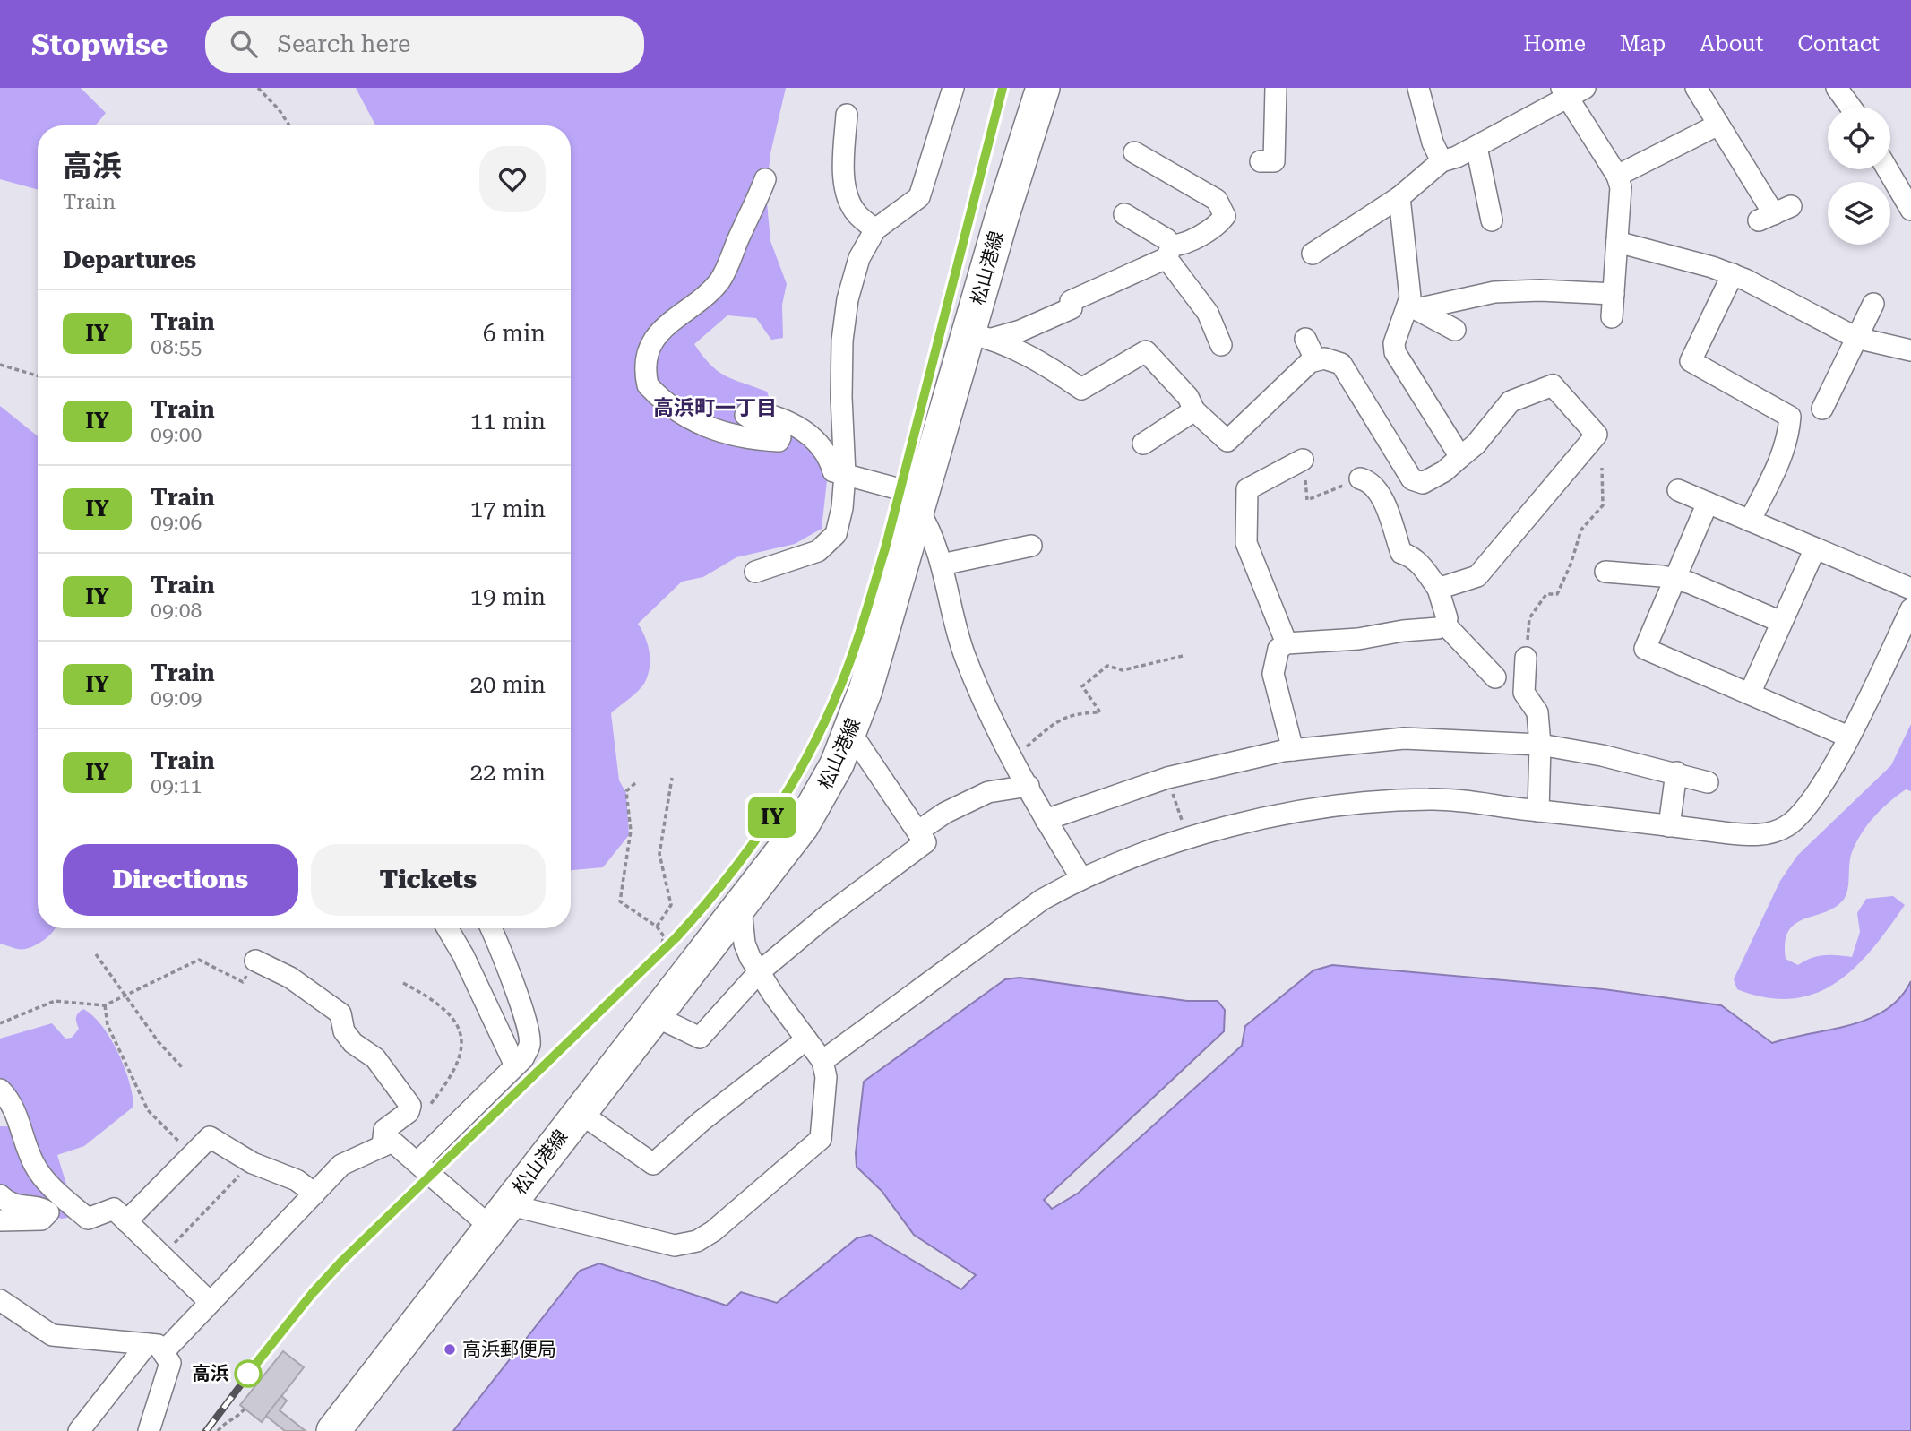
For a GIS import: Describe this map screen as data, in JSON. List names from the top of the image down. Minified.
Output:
{"streets":{"main road":["松山港線"]},"districts":["高浜町一丁目"],"places":["高浜郵便局","高浜"],"page":{"header":"Stopwise","search":"Search here","nav":["Home","Map","About","Contact"],"on_map":"IY","heading":[["高浜","Train"],"Departures"],"list":[{"mark":"IY","name":"Train","note":"08:55","value":"6 min"},{"mark":"IY","name":"Train","note":"09:00","value":"11 min"},{"mark":"IY","name":"Train","note":"09:06","value":"17 min"},{"mark":"IY","name":"Train","note":"09:08","value":"19 min"},{"mark":"IY","name":"Train","note":"09:09","value":"20 min"},{"mark":"IY","name":"Train","note":"09:11","value":"22 min"}],"buttons":["Directions","Tickets"]}}
